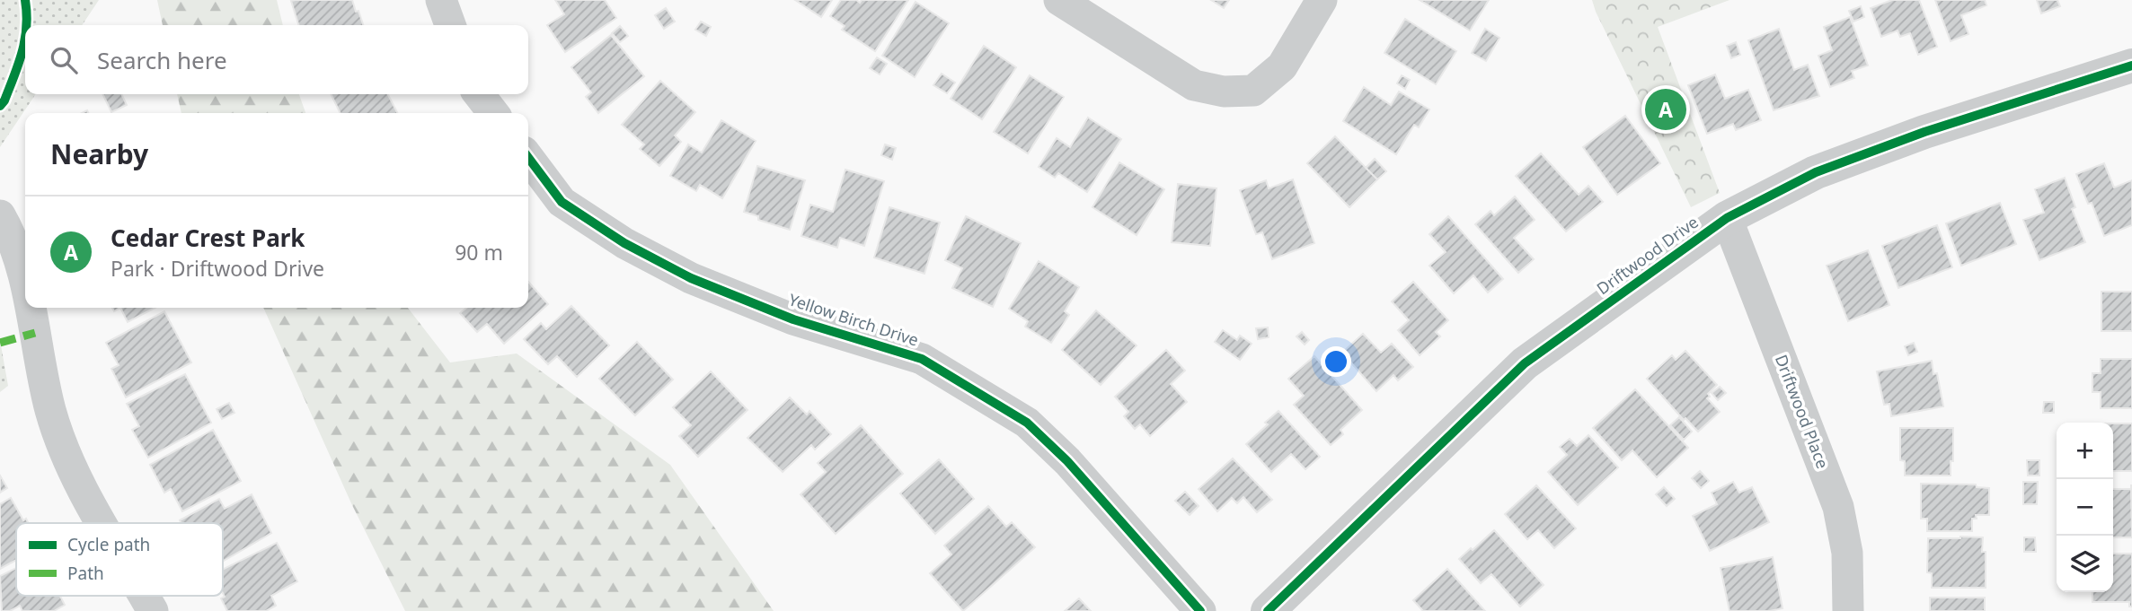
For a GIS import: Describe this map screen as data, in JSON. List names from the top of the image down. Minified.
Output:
{"streets":{"street":["Driftwood Drive","Yellow Birch Drive","Driftwood Place"]},"crossings":[["Driftwood Drive","Driftwood Place"]],"legend":["Cycle path","Path"],"page":{"search":"Search here","pins":"A","heading":"Nearby","list":[{"mark":"A","name":"Cedar Crest Park","note":"Park · Driftwood Drive","value":"90 m"}],"map_buttons":["+","−"]}}
